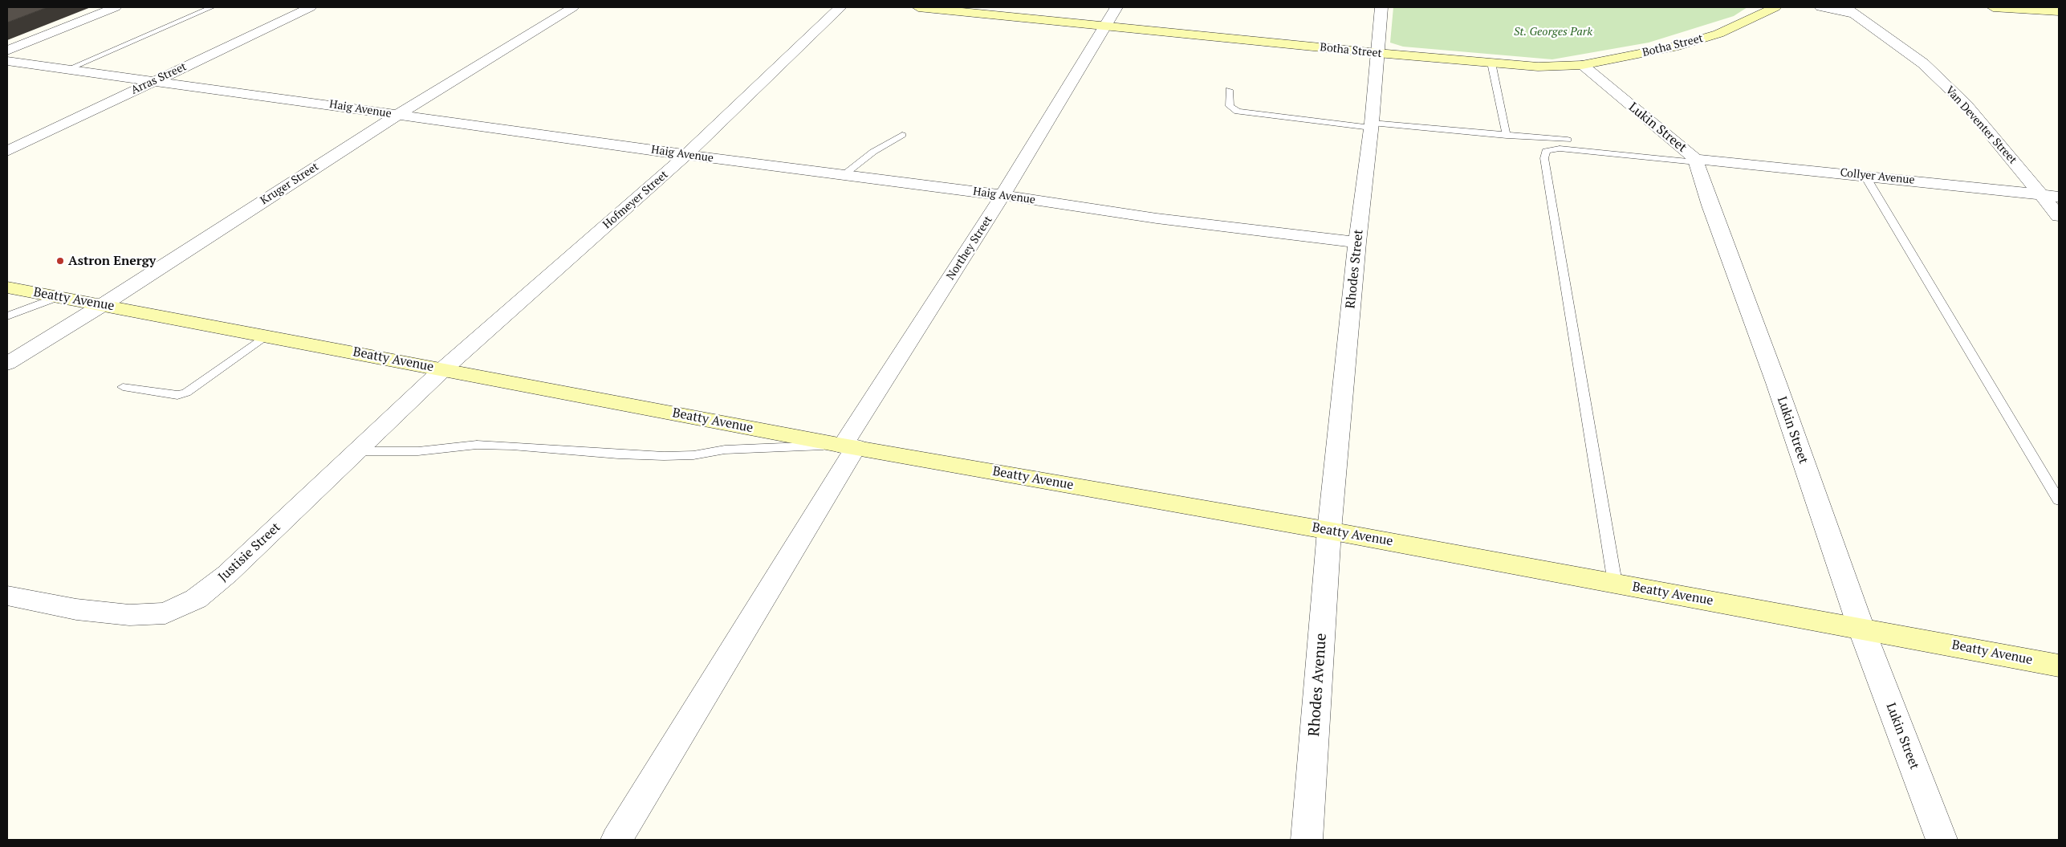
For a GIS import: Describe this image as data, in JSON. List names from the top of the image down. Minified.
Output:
{"streets":{"street":["Botha Street","Arras Street","Haig Avenue","Van Deventer Street","Lukin Street","Collyer Avenue","Kruger Street","Hofmeyer Street","Northey Street","Rhodes Street","Beatty Avenue","Justisie Street","Rhodes Avenue"]},"crossings":[["Botha Street","Lukin Street"],["Botha Street","Northey Street"],["Botha Street","Rhodes Street"],["Arras Street","Haig Avenue"],["Haig Avenue","Kruger Street"],["Haig Avenue","Hofmeyer Street"],["Haig Avenue","Northey Street"],["Haig Avenue","Rhodes Street"],["Van Deventer Street","Collyer Avenue"],["Lukin Street","Collyer Avenue"],["Lukin Street","Beatty Avenue"],["Kruger Street","Beatty Avenue"],["Hofmeyer Street","Beatty Avenue"],["Hofmeyer Street","Justisie Street"],["Northey Street","Beatty Avenue"],["Rhodes Street","Beatty Avenue"],["Rhodes Street","Rhodes Avenue"],["Beatty Avenue","Justisie Street"],["Beatty Avenue","Rhodes Avenue"]],"parks":["St. Georges Park"],"places":["Astron Energy"]}
